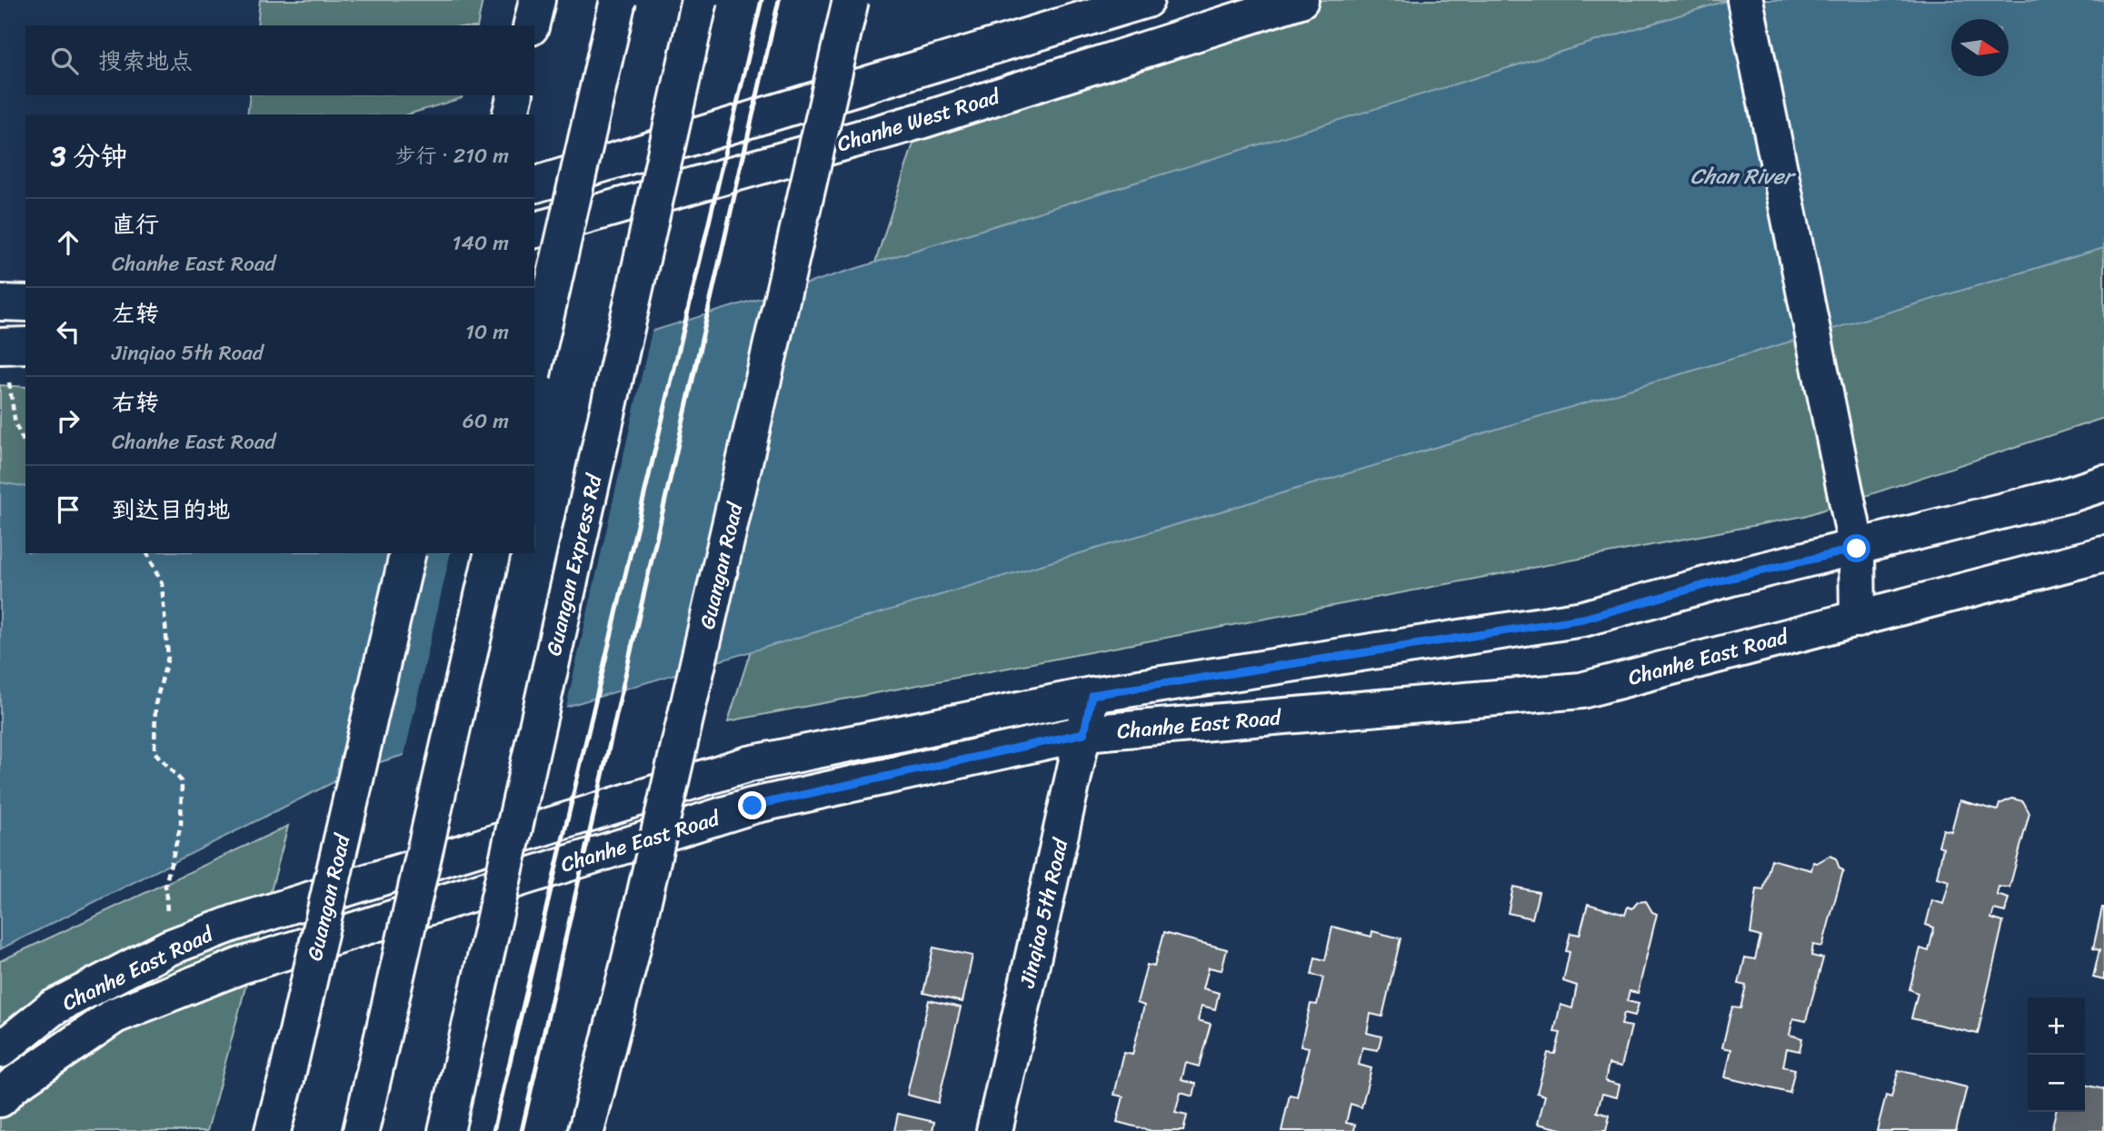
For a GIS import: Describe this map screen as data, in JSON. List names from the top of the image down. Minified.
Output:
{"streets":{"main road":["Chanhe West Road","Guangan Express Rd","Guangan Road","Chanhe East Road","Jinqiao 5th Road"]},"crossings":[["Chanhe East Road","Jinqiao 5th Road"]],"water":["Chan River"],"north":"right","page":{"search":"搜索地点","heading":["3 分钟","步行 · 210 m"],"list":[["直行","Chanhe East Road","140 m"],["左转","Jinqiao 5th Road","10 m"],["右转","Chanhe East Road","60 m"],"到达目的地"],"map_buttons":["+","−"]}}
